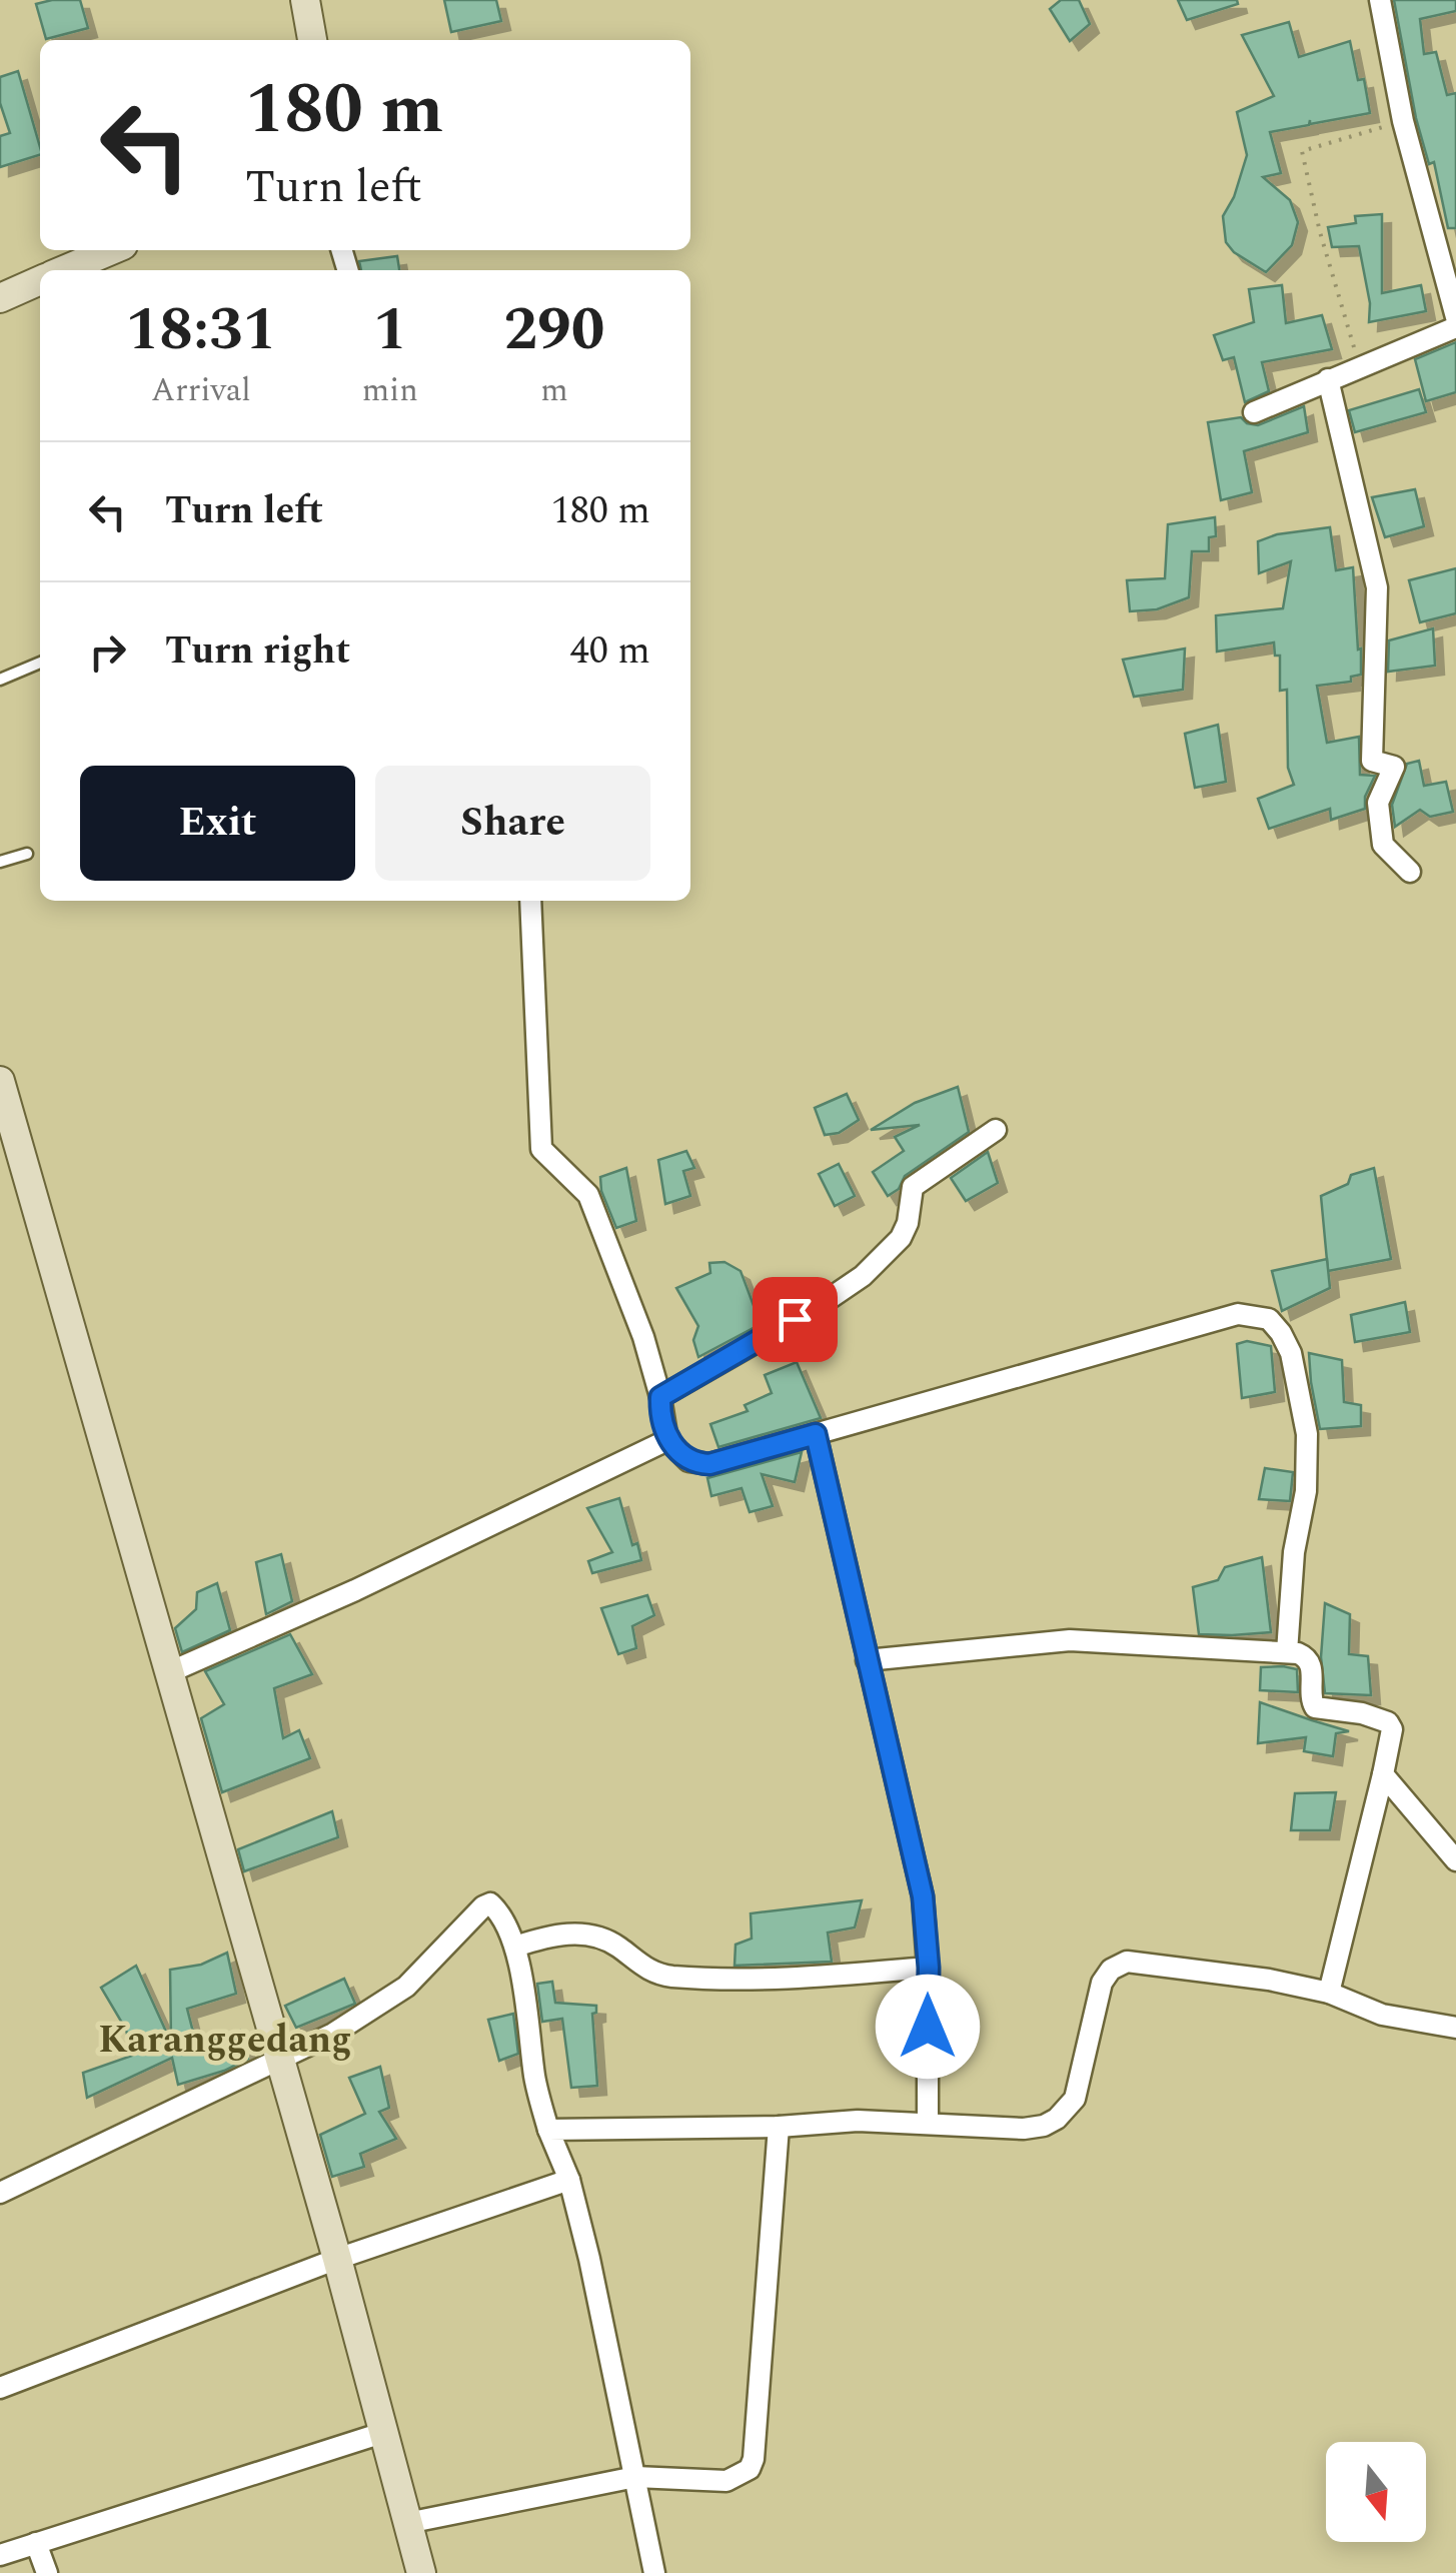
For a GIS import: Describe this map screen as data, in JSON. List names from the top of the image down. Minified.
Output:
{"districts":["Karanggedang"],"north":"bottom","page":{"turn":["180 m","Turn left"],"eta":["18:31","Arrival","1","min","290","m"],"list":[{"name":"Turn left","value":"180 m"},{"name":"Turn right","value":"40 m"}],"buttons":["Exit","Share"]}}
